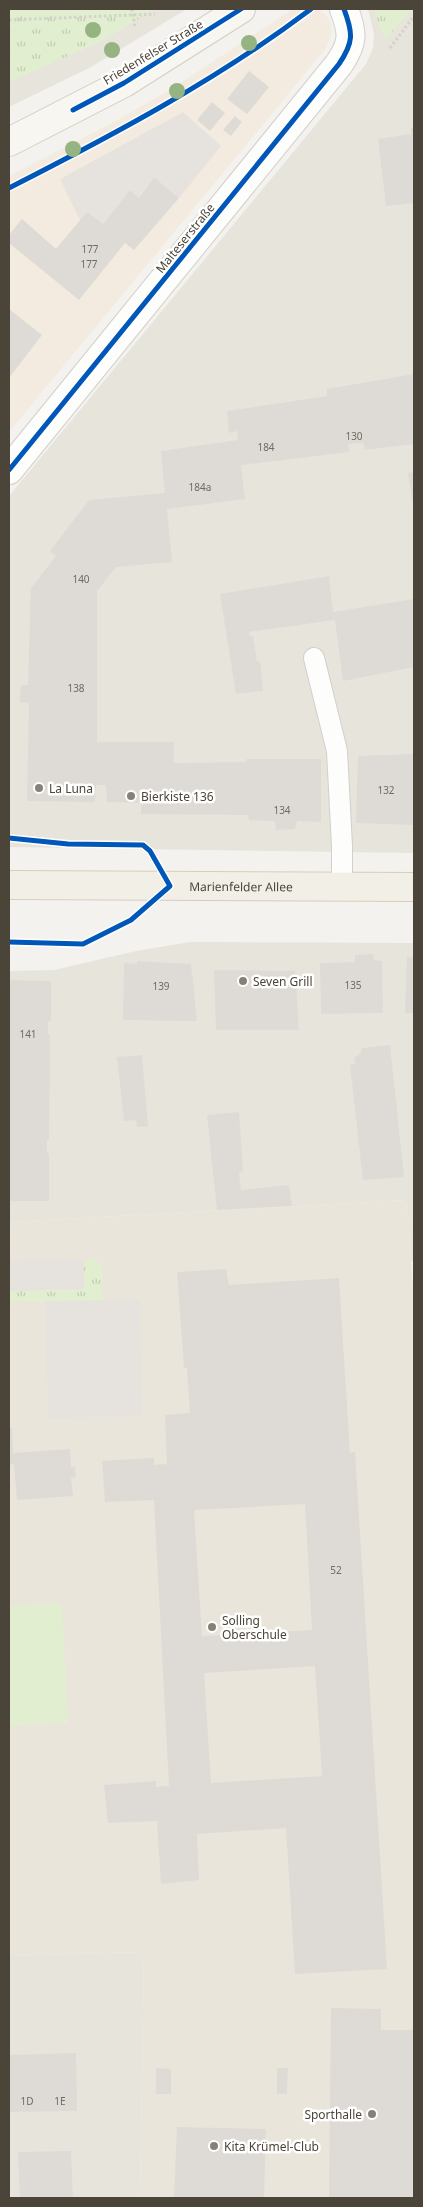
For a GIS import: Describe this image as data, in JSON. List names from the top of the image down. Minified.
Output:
{"streets":{"main road":["Friedenfelser Straße","Marienfelder Allee"],"street":["Malteserstraße"]},"places":["La Luna","Bierkiste 136","Seven Grill","Solling Oberschule","Sporthalle","Kita Krümel-Club"],"house_numbers":["177","177","130","184","184a","140","138","132","134","135","139","141","52","1D","1E"]}
